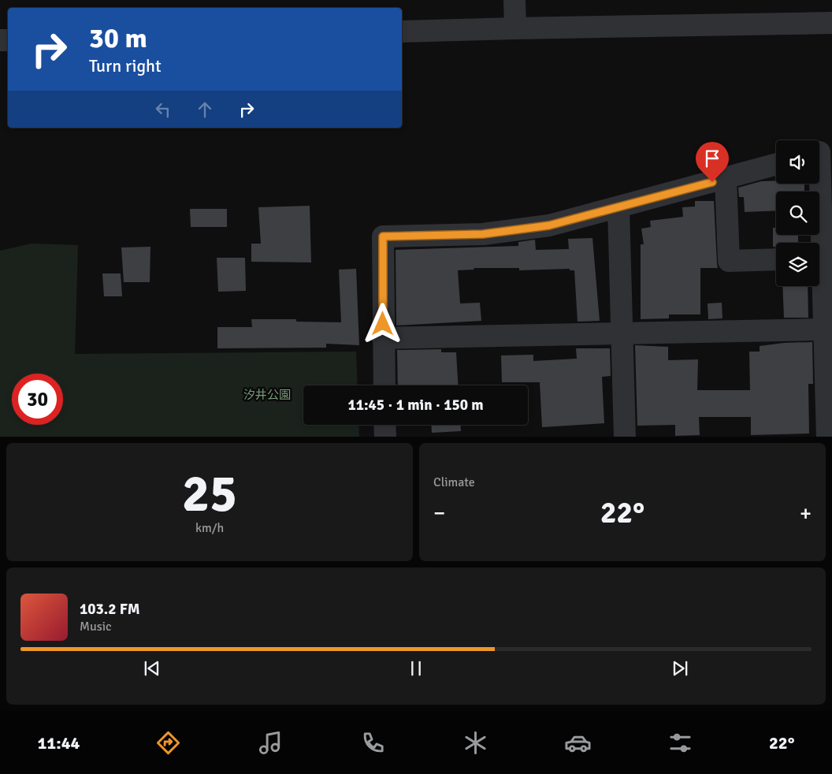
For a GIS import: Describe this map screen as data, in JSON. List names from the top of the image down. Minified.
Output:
{"parks":["汐井公園"],"page":{"turn":["30 m","Turn right"],"limit":"30","trip":"11:45 · 1 min · 150 m","tile":[["25","km/h"],"Climate"],"heat":["−","22°","+"],"song":["103.2 FM","Music"],"tabs":["11:44","22°"]}}
